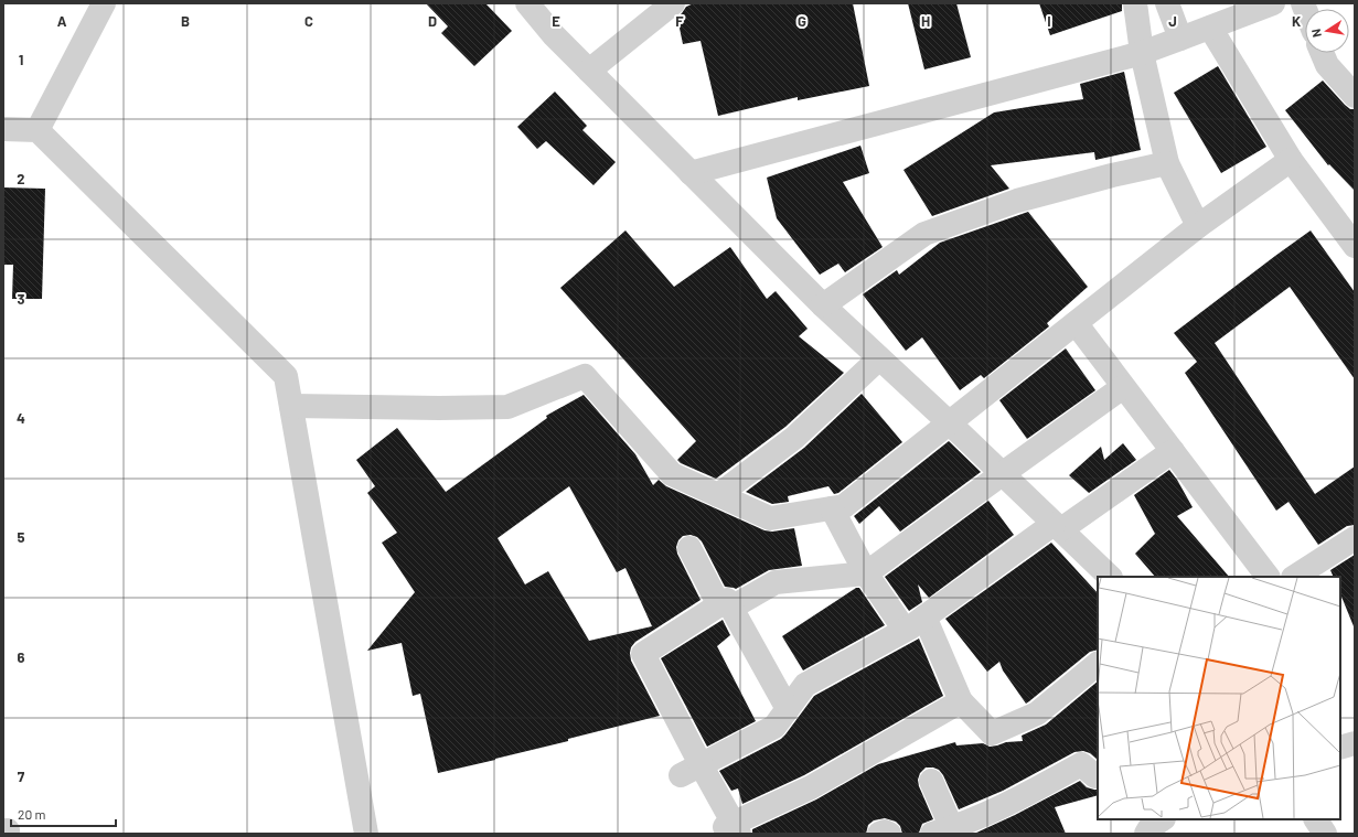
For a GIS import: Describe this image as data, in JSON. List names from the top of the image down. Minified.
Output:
{"scale_bar":"20 m","north":"left","grid":{"columns":["A","B","C","D","E","F","G","H","I","J","K"],"rows":["1","2","3","4","5","6","7"]}}
